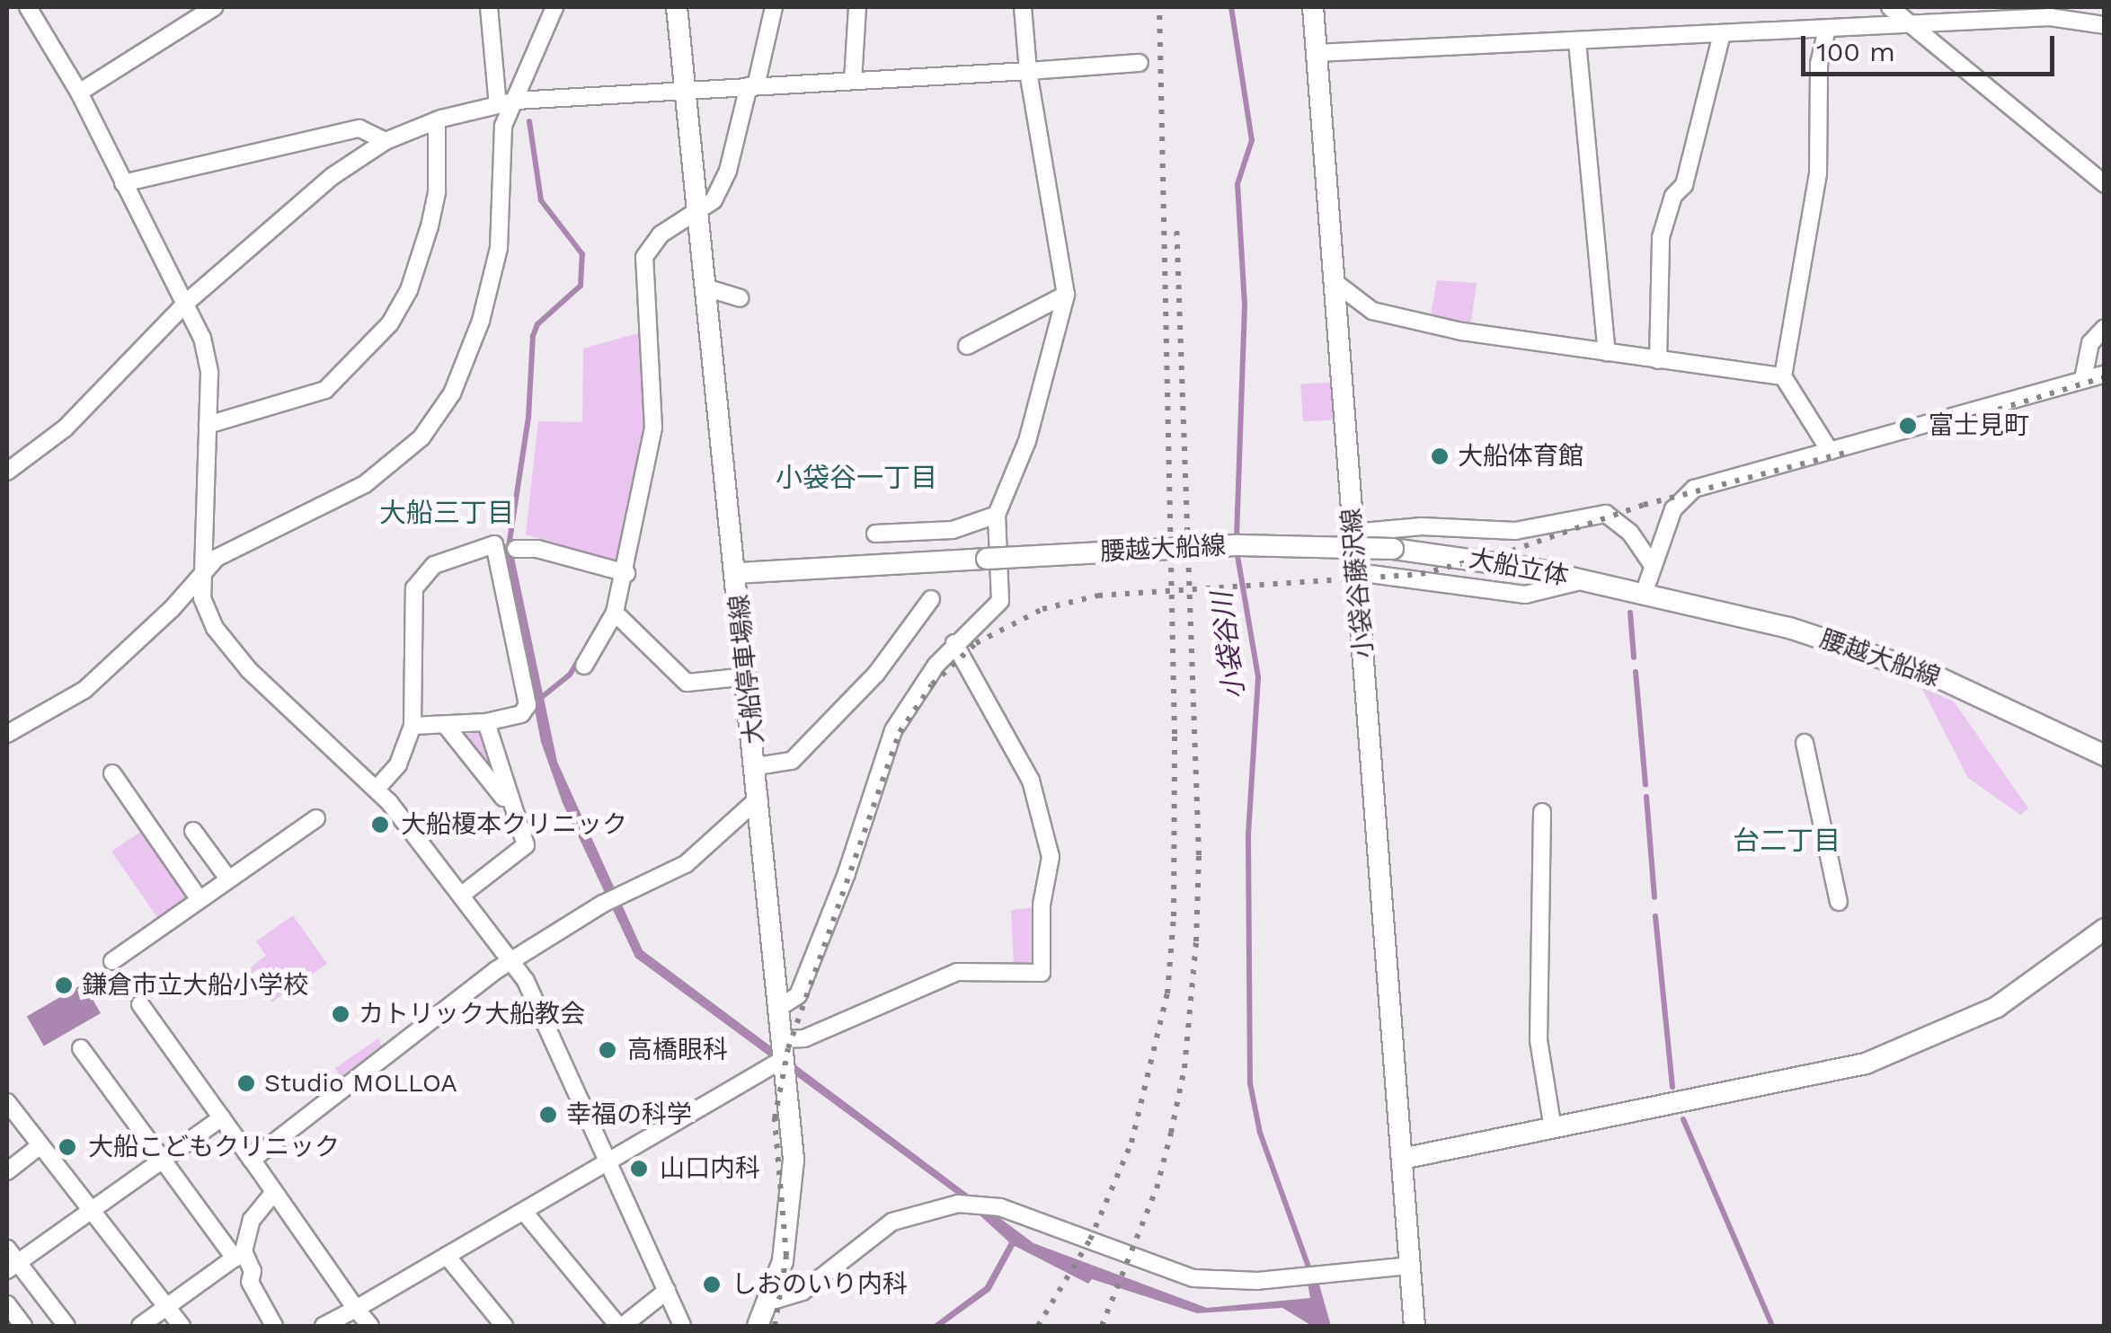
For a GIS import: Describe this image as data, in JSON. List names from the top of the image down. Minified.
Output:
{"streets":{"main road":["腰越大船線","大船立体","小袋谷藤沢線","大船停車場線"]},"crossings":[["腰越大船線","大船立体"],["腰越大船線","大船停車場線"]],"districts":["小袋谷一丁目","大船三丁目","台二丁目"],"water":["小袋谷川"],"places":["富士見町","大船体育館","大船榎本クリニック","鎌倉市立大船小学校","カトリック大船教会","高橋眼科","Studio MOLLOA","幸福の科学","大船こどもクリニック","山口内科","しおのいり内科"],"scale_bar":"100 m"}
